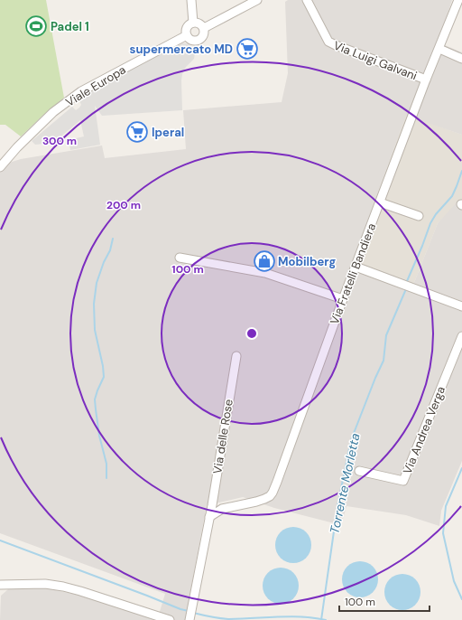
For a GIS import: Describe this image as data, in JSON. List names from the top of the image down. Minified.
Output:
{"streets":{"street":["Via Luigi Galvani","Viale Europa","Via Fratelli Bandiera","Via Andrea Verga","Via delle Rose"]},"crossings":[["Via Luigi Galvani","Via Fratelli Bandiera"],["Via Fratelli Bandiera","Via delle Rose"]],"water":["Torrente Morletta"],"places":{"sports":["Padel 1"],"supermarket":["supermercato MD","Iperal"],"shop":["Mobilberg"]},"scale_bar":"100 m","rings":["300 m","200 m","100 m"]}
